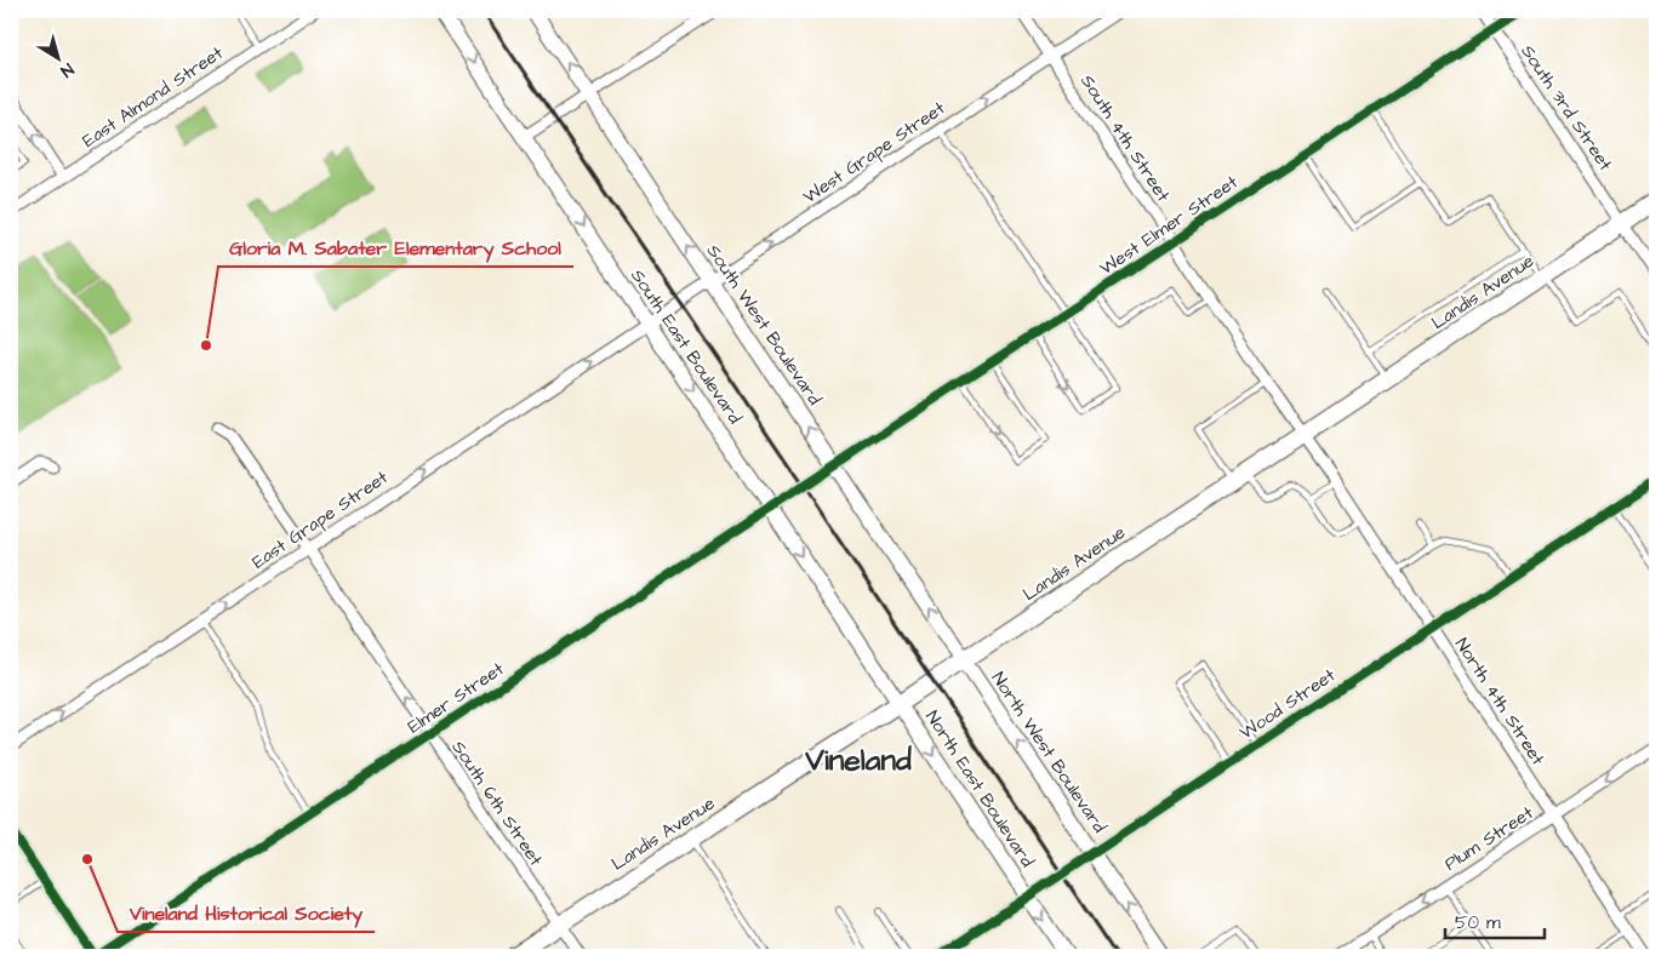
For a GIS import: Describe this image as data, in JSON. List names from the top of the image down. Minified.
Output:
{"streets":{"main road":["Landis Avenue","South West Boulevard","South East Boulevard","North West Boulevard","North East Boulevard"],"street":["East Almond Street","South 3rd Street","South 4th Street","West Grape Street","West Elmer Street","East Grape Street","Elmer Street","North 4th Street","Wood Street","South 6th Street","Plum Street"]},"crossings":[["South 3rd Street","West Elmer Street"],["South 3rd Street","Landis Avenue"],["South 4th Street","West Grape Street"],["South 4th Street","West Elmer Street"],["South 4th Street","Landis Avenue"],["South 4th Street","North 4th Street"],["West Grape Street","South West Boulevard"],["West Grape Street","South East Boulevard"],["West Grape Street","East Grape Street"],["West Elmer Street","South West Boulevard"],["West Elmer Street","Elmer Street"],["Landis Avenue","South West Boulevard"],["Landis Avenue","South East Boulevard"],["Landis Avenue","North 4th Street"],["Landis Avenue","North West Boulevard"],["Landis Avenue","North East Boulevard"],["Landis Avenue","South 6th Street"],["South West Boulevard","Elmer Street"],["South West Boulevard","North West Boulevard"],["South East Boulevard","East Grape Street"],["South East Boulevard","Elmer Street"],["South East Boulevard","North East Boulevard"],["East Grape Street","South 6th Street"],["Elmer Street","South 6th Street"],["North 4th Street","Wood Street"],["North 4th Street","Plum Street"],["Wood Street","North West Boulevard"],["Wood Street","North East Boulevard"]],"one_way":["West Grape Street","South West Boulevard","South East Boulevard","East Grape Street","North West Boulevard","North East Boulevard","Plum Street"],"districts":["Vineland"],"places":["Gloria M. Sabater Elementary School","Vineland Historical Society"],"scale_bar":"50 m","north":"bottom right"}
